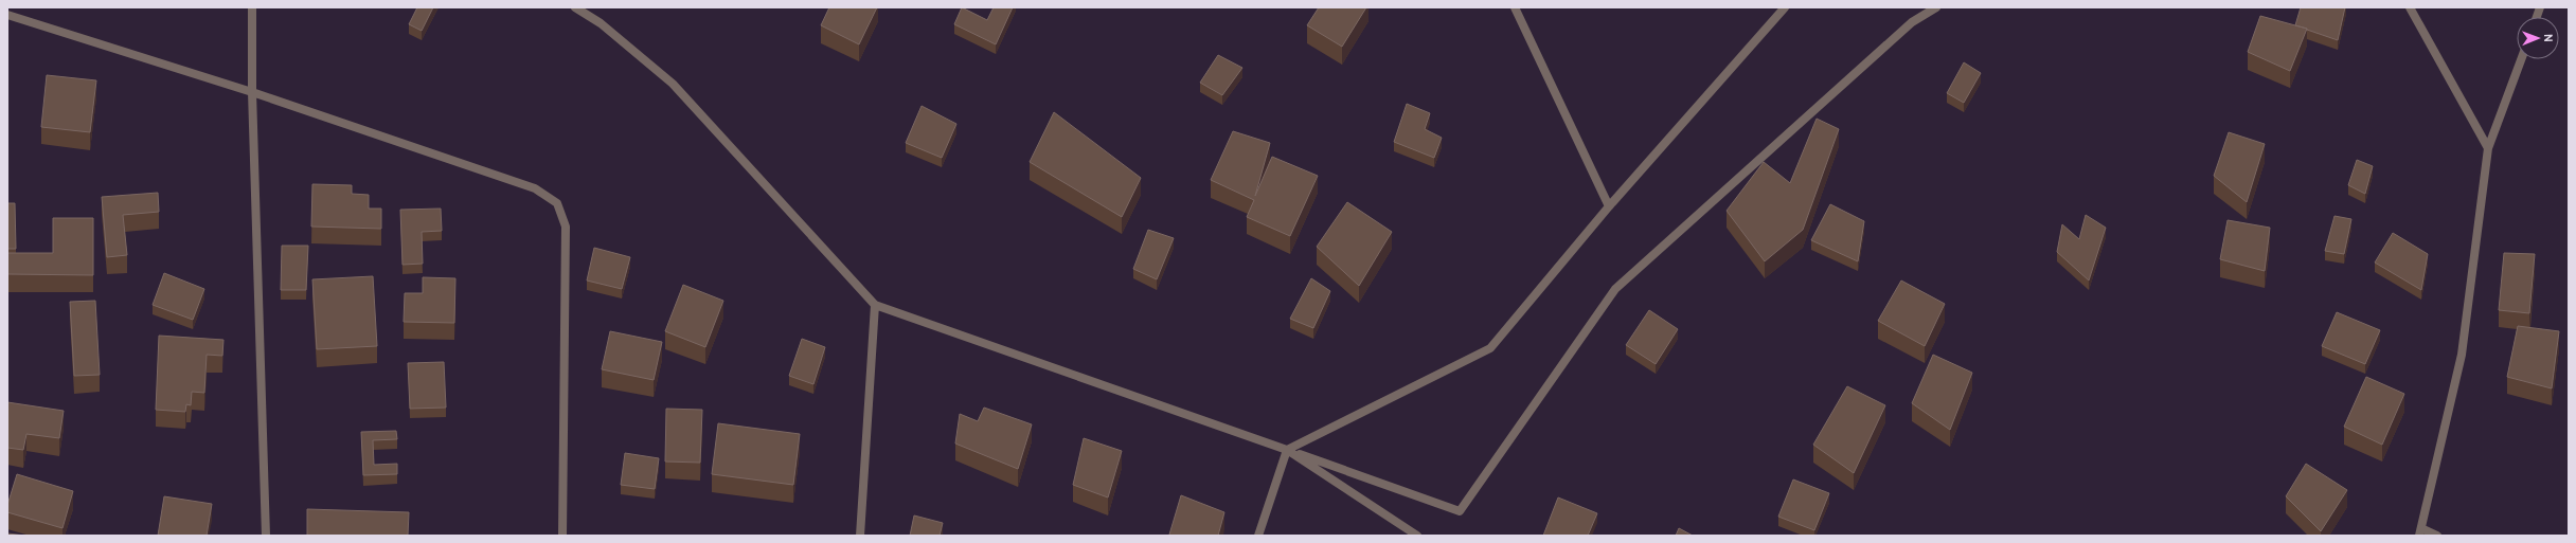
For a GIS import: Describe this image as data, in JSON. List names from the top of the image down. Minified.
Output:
{"north":"right"}
